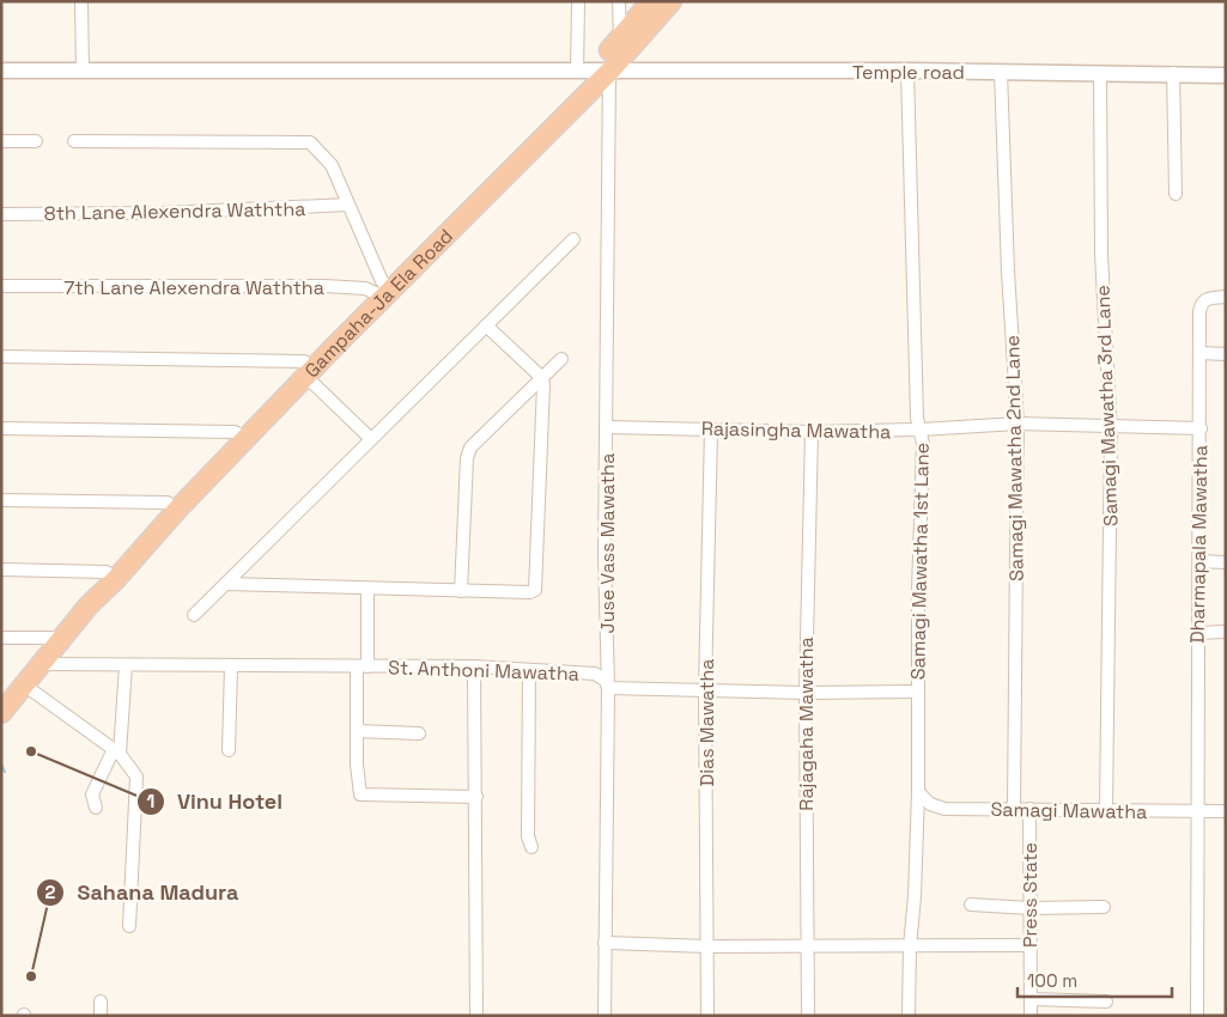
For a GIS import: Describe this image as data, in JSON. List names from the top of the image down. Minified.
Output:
{"streets":{"highway":["Gampaha-Ja Ela Road"],"street":["Temple road","8th Lane Alexendra Waththa","7th Lane Alexendra Waththa","Samagi Mawatha 3rd Lane","Rajasingha Mawatha","Samagi Mawatha 2nd Lane","Juse Vass Mawatha","Dharmapala Mawatha","Samagi Mawatha 1st Lane","St. Anthoni Mawatha","Dias Mawatha","Rajagaha Mawatha","Samagi Mawatha","Press State"]},"crossings":[["Temple road","Gampaha-Ja Ela Road"],["Temple road","Samagi Mawatha 3rd Lane"],["Temple road","Samagi Mawatha 2nd Lane"],["Temple road","Juse Vass Mawatha"],["Temple road","Samagi Mawatha 1st Lane"],["7th Lane Alexendra Waththa","Gampaha-Ja Ela Road"],["Gampaha-Ja Ela Road","Juse Vass Mawatha"],["Gampaha-Ja Ela Road","St. Anthoni Mawatha"],["Samagi Mawatha 3rd Lane","Rajasingha Mawatha"],["Samagi Mawatha 3rd Lane","Samagi Mawatha"],["Rajasingha Mawatha","Samagi Mawatha 2nd Lane"],["Rajasingha Mawatha","Juse Vass Mawatha"],["Rajasingha Mawatha","Dharmapala Mawatha"],["Rajasingha Mawatha","Samagi Mawatha 1st Lane"],["Rajasingha Mawatha","Dias Mawatha"],["Rajasingha Mawatha","Rajagaha Mawatha"],["Samagi Mawatha 2nd Lane","Samagi Mawatha"],["Juse Vass Mawatha","St. Anthoni Mawatha"],["Dharmapala Mawatha","Samagi Mawatha"],["Samagi Mawatha 1st Lane","Samagi Mawatha"],["Samagi Mawatha","Press State"]],"places":["Vinu Hotel","Sahana Madura"],"scale_bar":"100 m"}
